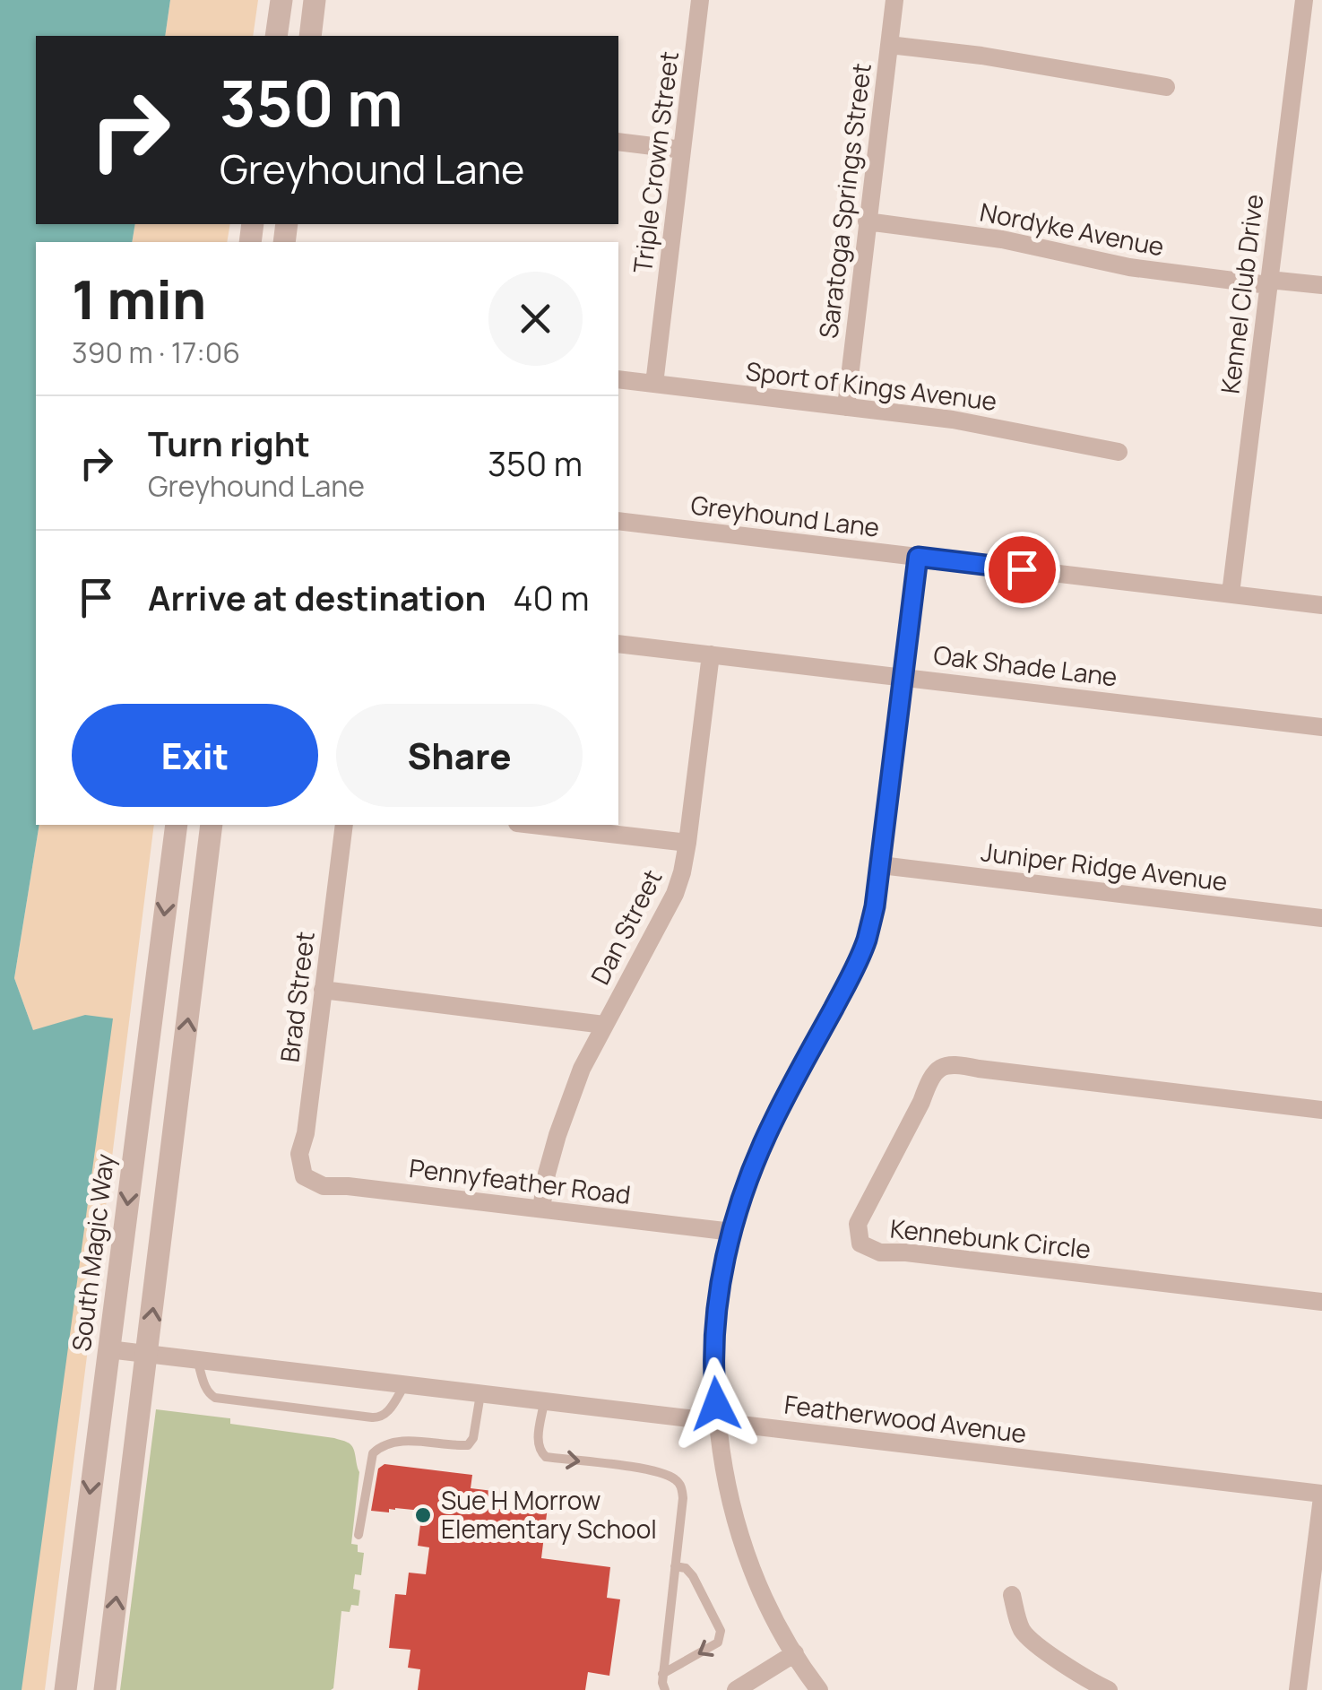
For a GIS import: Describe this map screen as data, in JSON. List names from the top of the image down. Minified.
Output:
{"streets":{"street":["Triple Crown Street","Saratoga Springs Street","Nordyke Avenue","Kennel Club Drive","Sport of Kings Avenue","Greyhound Lane","Oak Shade Lane","Juniper Ridge Avenue","Dan Street","Brad Street","Pennyfeather Road","Kennebunk Circle","South Magic Way","Featherwood Avenue"]},"crossings":[["Triple Crown Street","Sport of Kings Avenue"],["Saratoga Springs Street","Nordyke Avenue"],["Saratoga Springs Street","Sport of Kings Avenue"],["Nordyke Avenue","Kennel Club Drive"],["Kennel Club Drive","Greyhound Lane"],["Oak Shade Lane","Dan Street"],["Dan Street","Pennyfeather Road"],["Brad Street","Pennyfeather Road"],["South Magic Way","Featherwood Avenue"]],"places":["Sue H Morrow Elementary School"],"page":{"turn":["350 m","Greyhound Lane"],"heading":["1 min","390 m · 17:06"],"list":[{"name":"Turn right","note":"Greyhound Lane","value":"350 m"},{"name":"Arrive at destination","value":"40 m"}],"buttons":["Exit","Share"]}}
